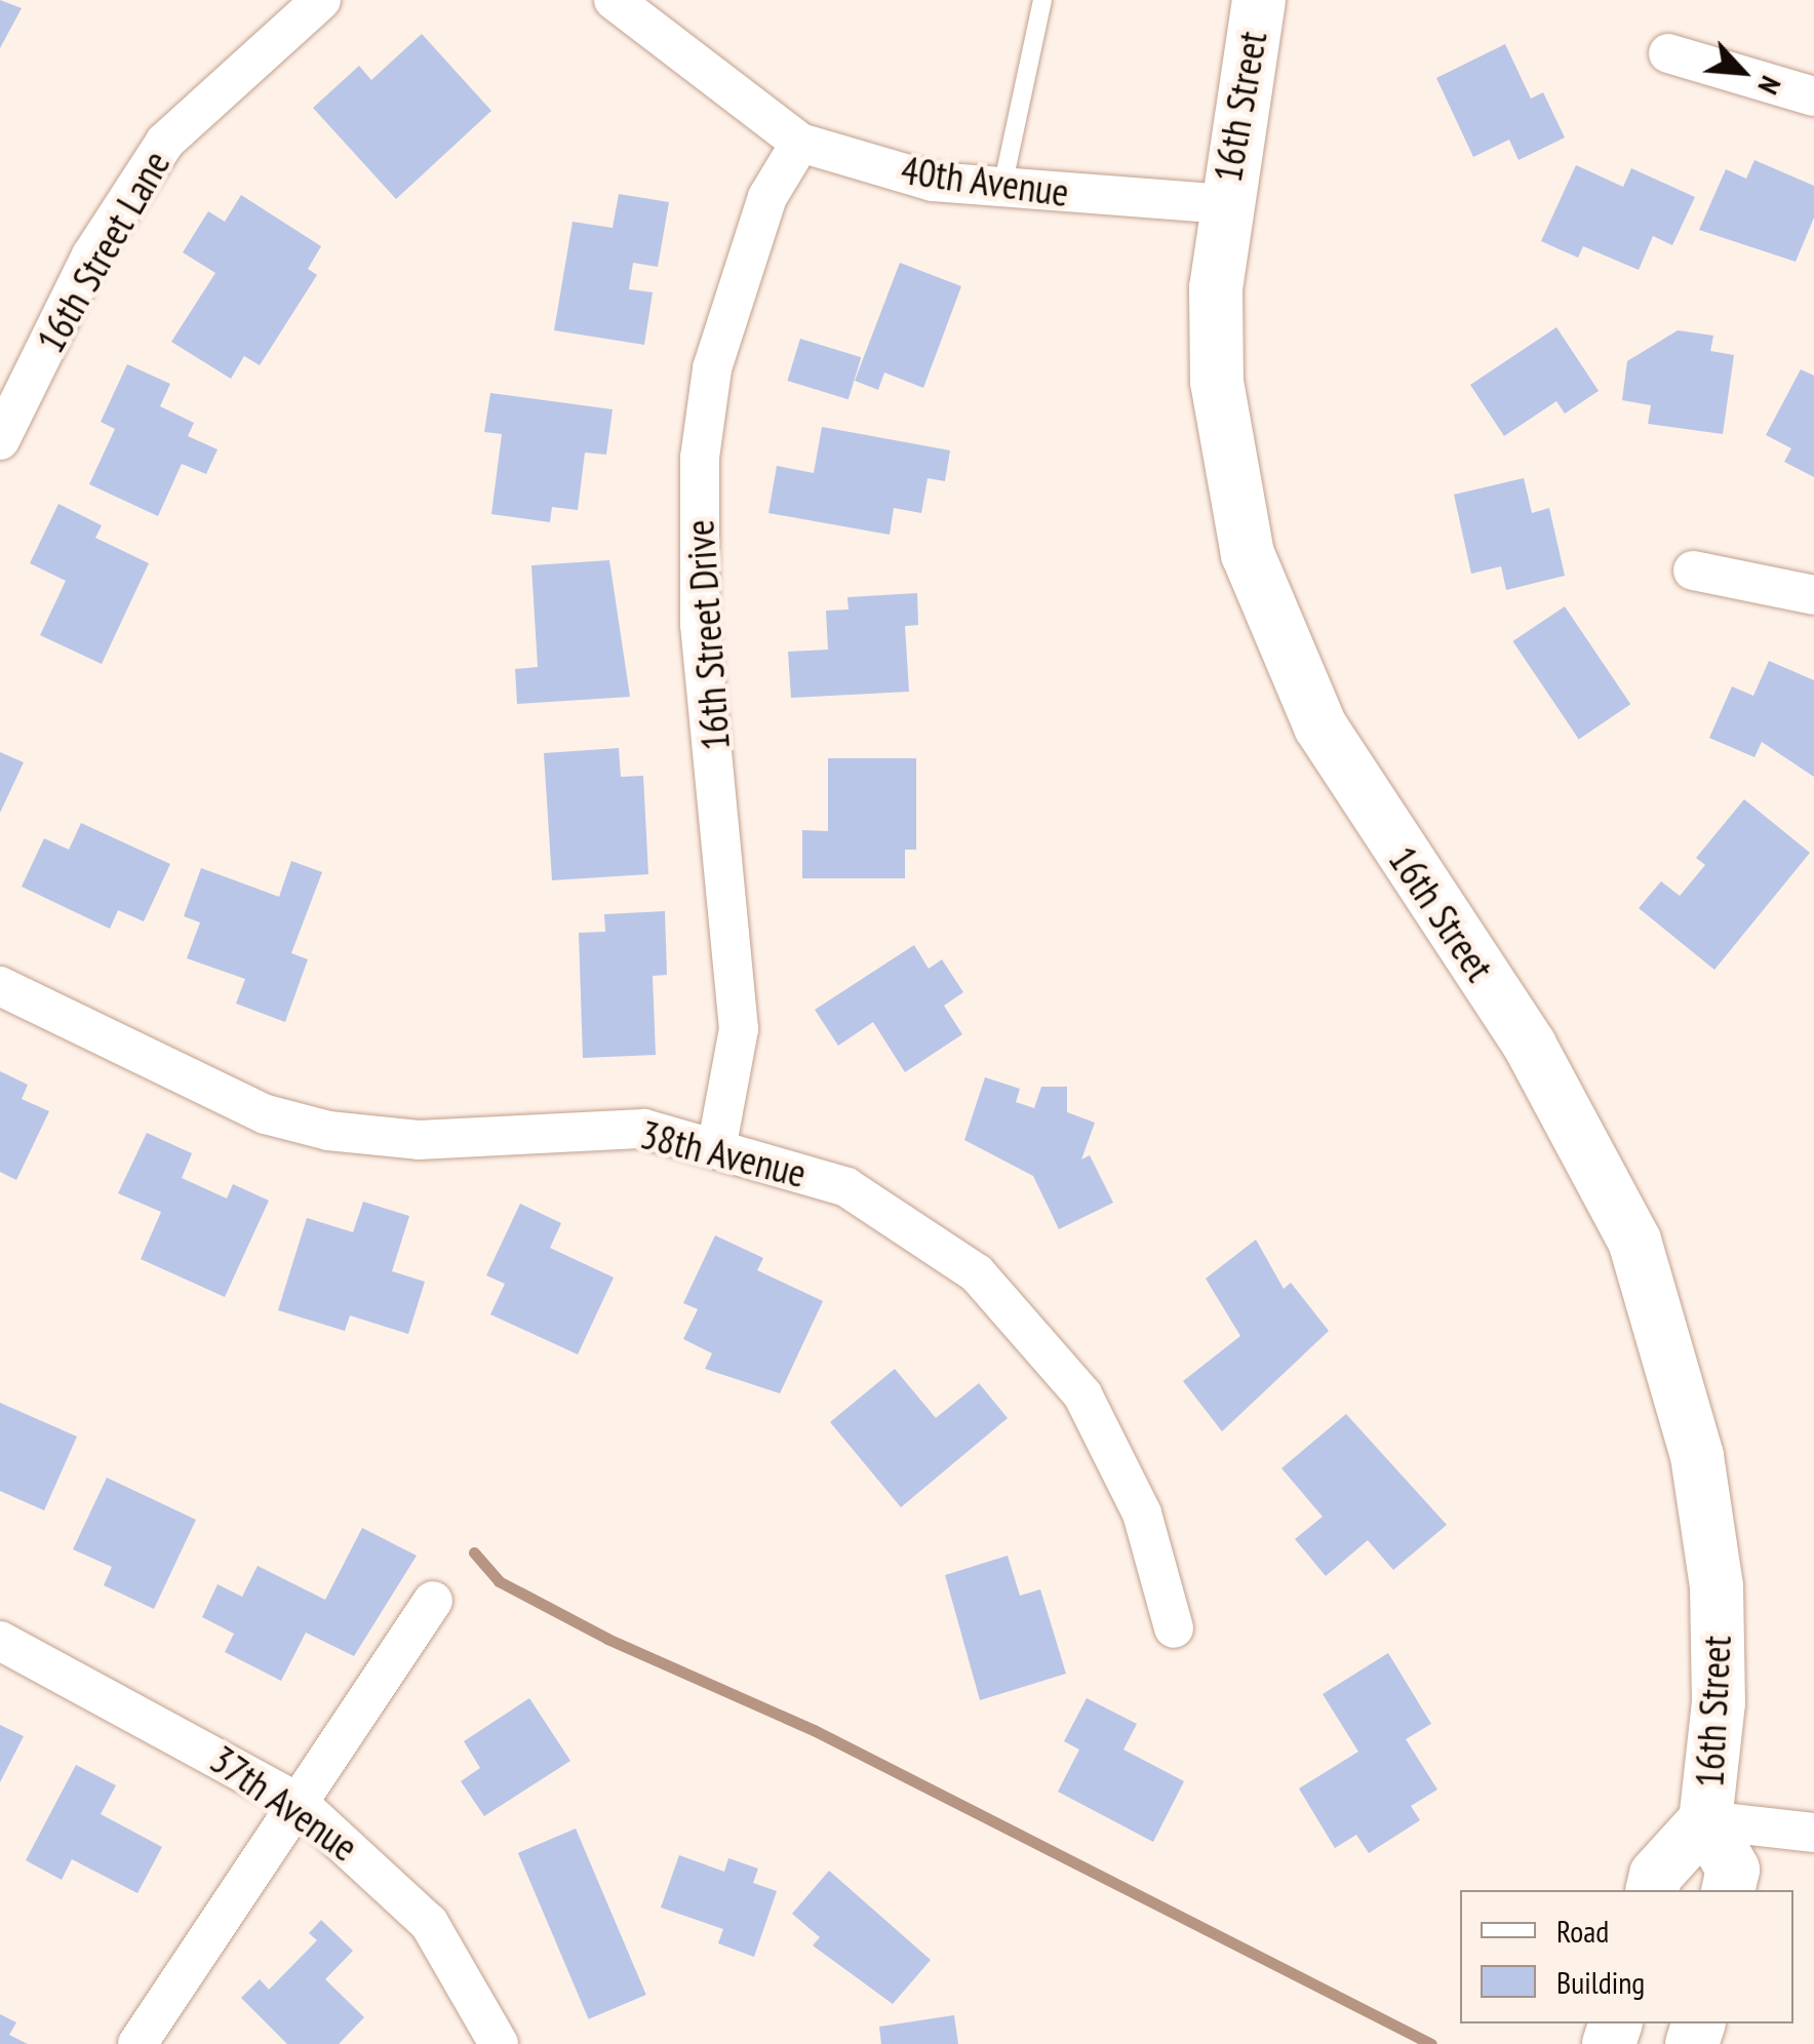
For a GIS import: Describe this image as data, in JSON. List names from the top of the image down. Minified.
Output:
{"streets":{"main road":["16th Street"],"street":["40th Avenue","16th Street Lane","16th Street Drive","38th Avenue","37th Avenue"]},"crossings":[["16th Street","40th Avenue"],["40th Avenue","16th Street Drive"],["16th Street Drive","38th Avenue"]],"legend":["Road","Building"],"north":"bottom right"}
